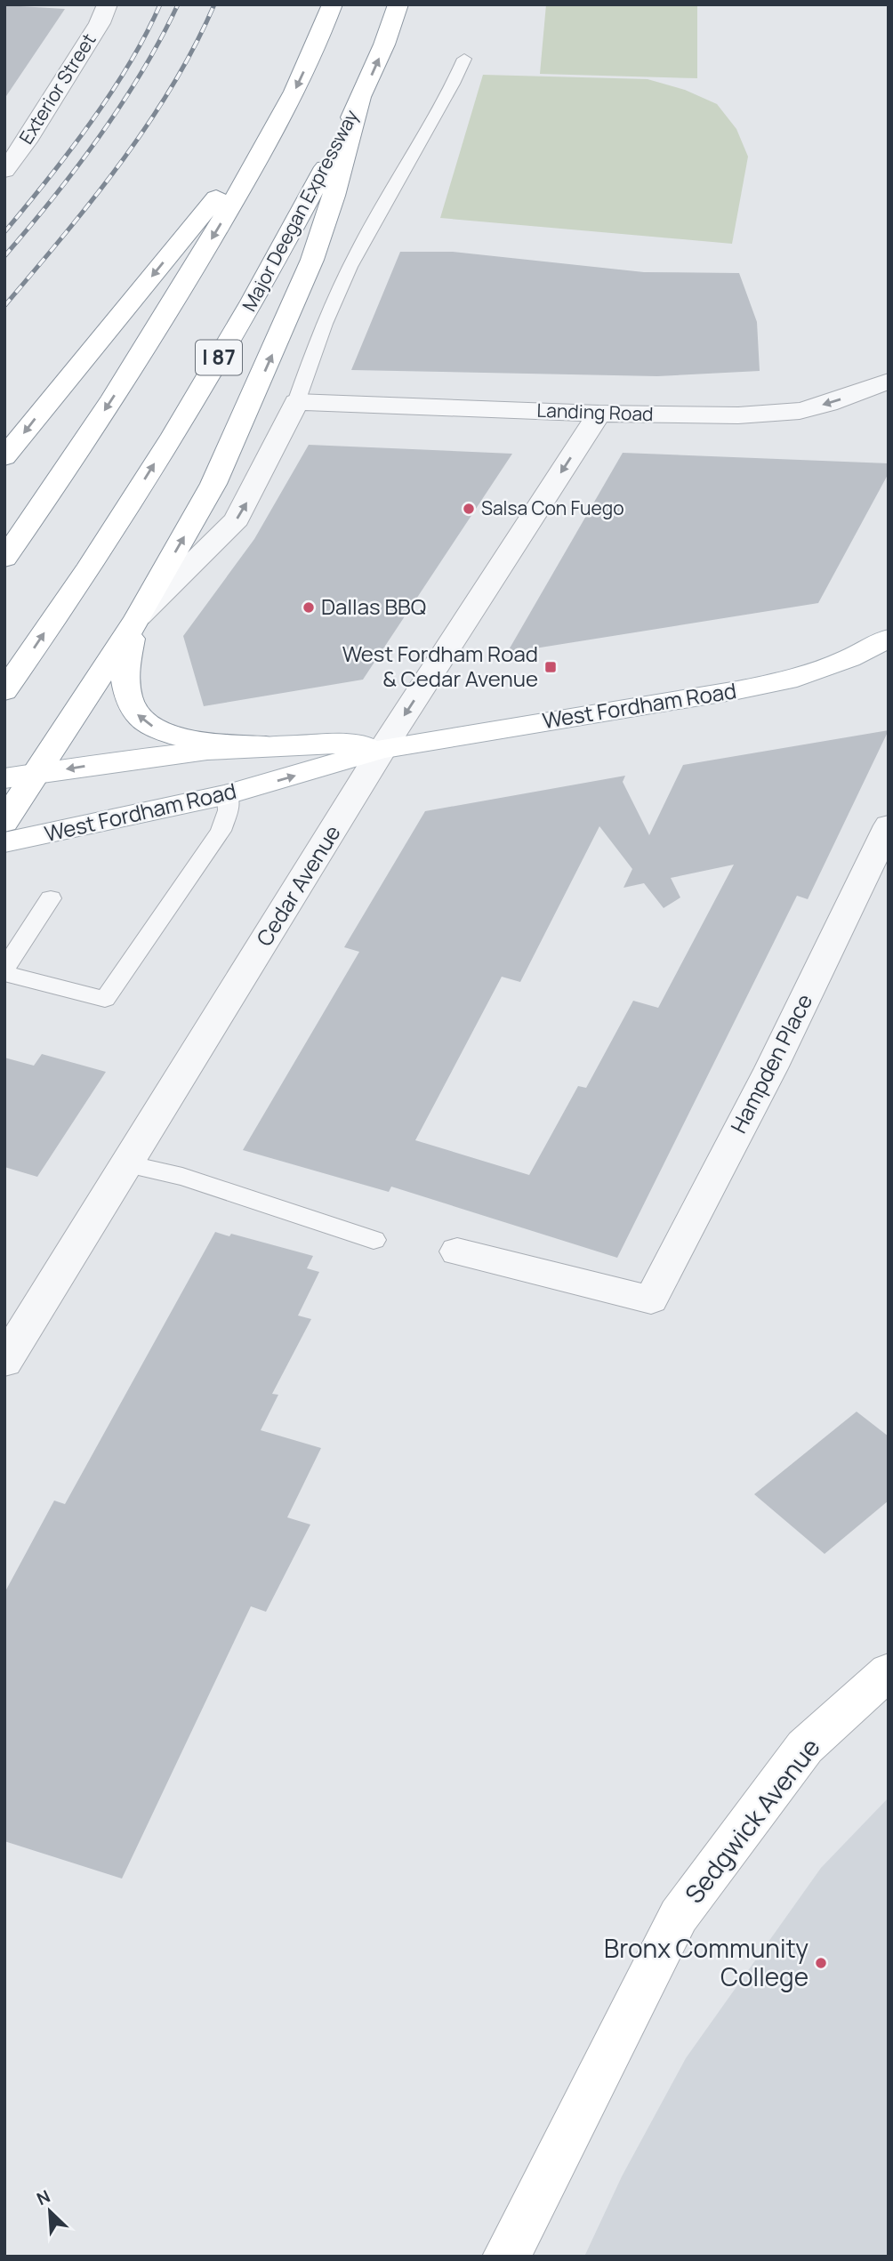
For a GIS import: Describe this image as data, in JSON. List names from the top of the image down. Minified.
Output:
{"streets":{"main road":["Major Deegan Expressway","I 87","West Fordham Road","Sedgwick Avenue"],"street":["Exterior Street","Landing Road","Cedar Avenue","Hampden Place"]},"crossings":[["Landing Road","Cedar Avenue"],["West Fordham Road","Cedar Avenue"]],"one_way":["Landing Road"],"places":{"other":["Salsa Con Fuego","Dallas BBQ","Bronx Community College"],"transit":["West Fordham Road & Cedar Avenue"]},"north":"top left"}
